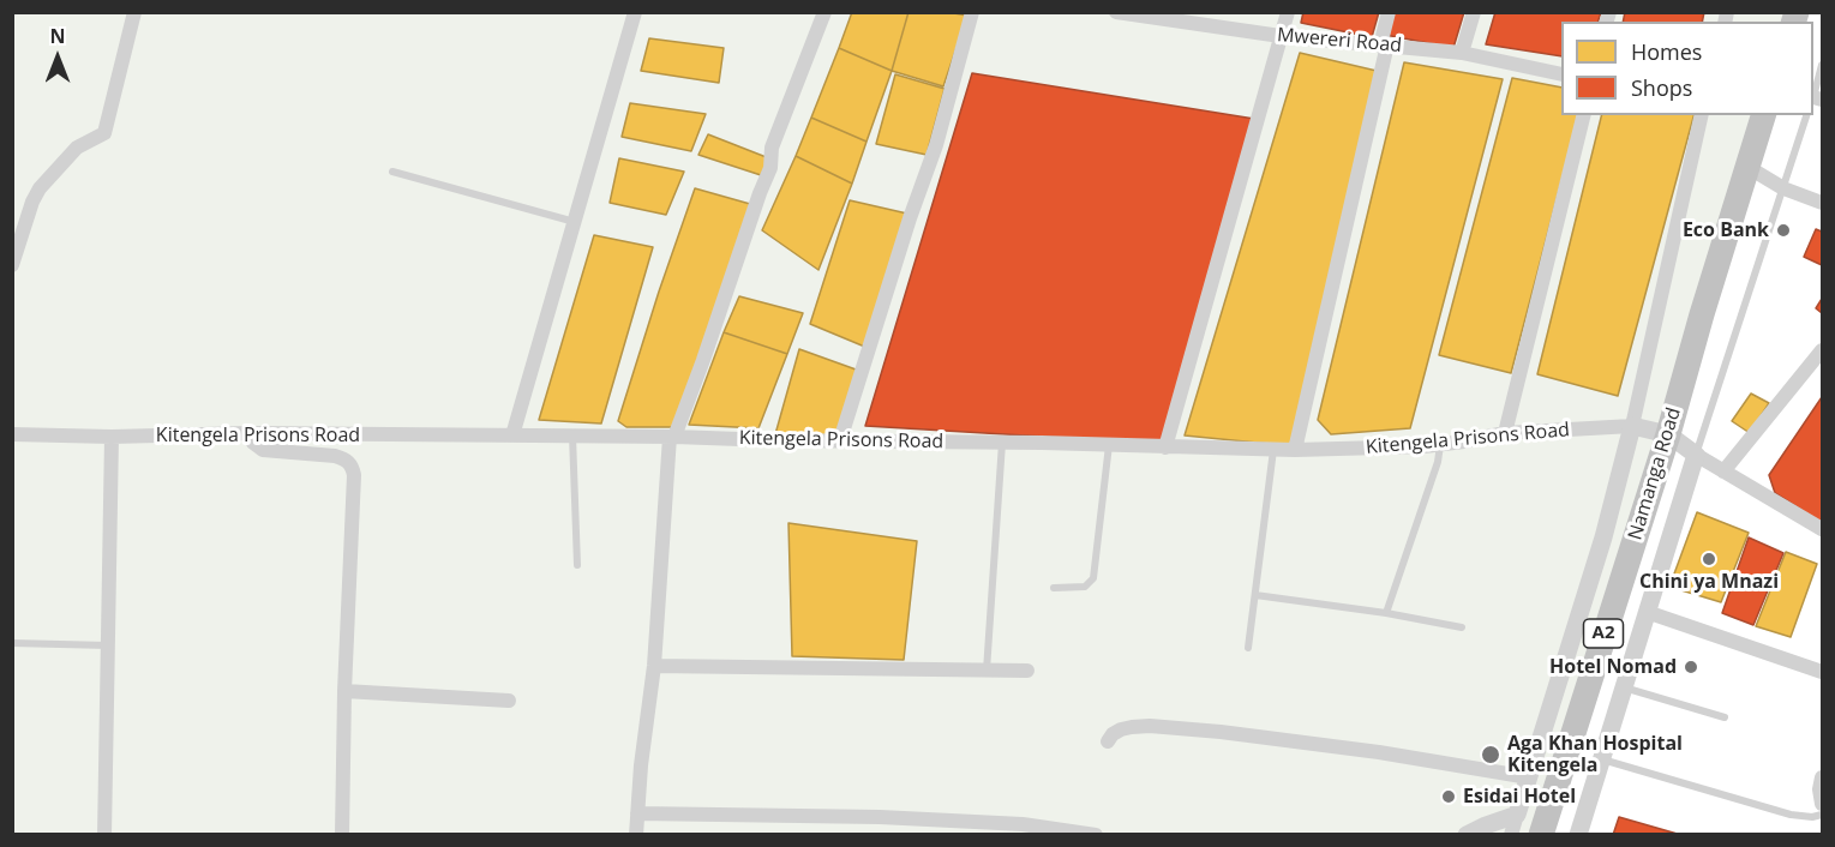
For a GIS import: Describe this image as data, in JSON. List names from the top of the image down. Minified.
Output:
{"streets":{"highway":["Namanga Road","A2"],"street":["Mwereri Road","Kitengela Prisons Road"]},"crossings":[["Kitengela Prisons Road","Namanga Road"]],"places":["Eco Bank","Chini ya Mnazi","Hotel Nomad","Aga Khan Hospital Kitengela","Esidai Hotel"],"legend":["Homes","Shops"],"north":"top"}
